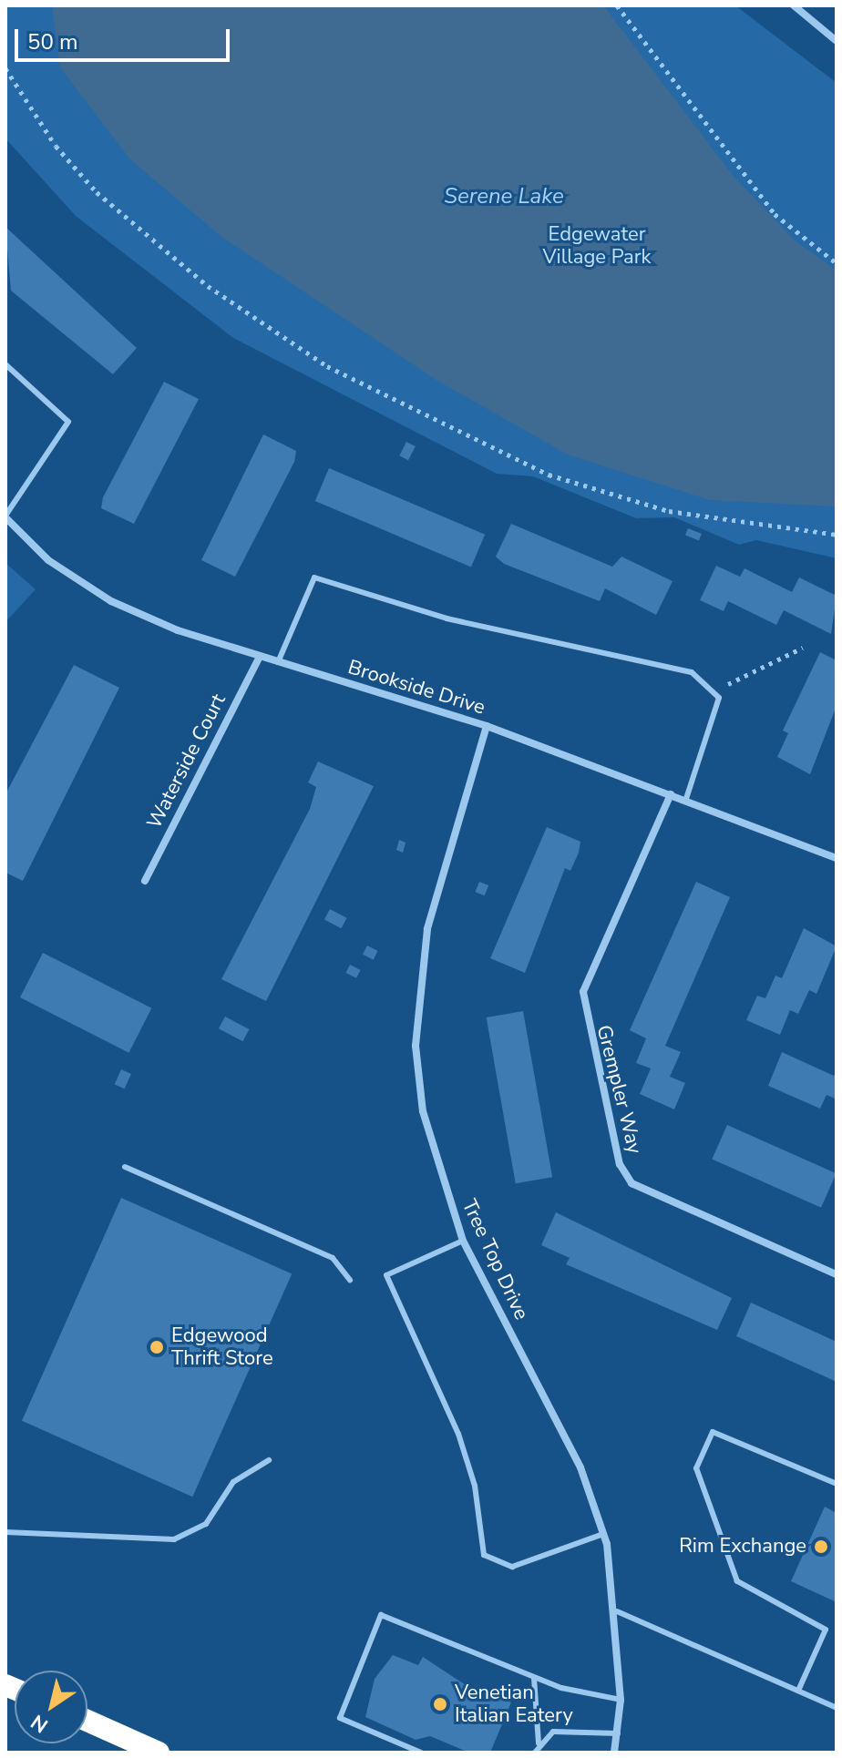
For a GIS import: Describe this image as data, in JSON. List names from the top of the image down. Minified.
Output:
{"streets":{"street":["Brookside Drive","Waterside Court","Grempler Way","Tree Top Drive"]},"crossings":[["Brookside Drive","Waterside Court"],["Brookside Drive","Grempler Way"],["Brookside Drive","Tree Top Drive"]],"water":["Serene Lake"],"parks":["Edgewater Village Park"],"places":["Edgewood Thrift Store","Rim Exchange","Venetian Italian Eatery"],"scale_bar":"50 m","north":"bottom left"}
